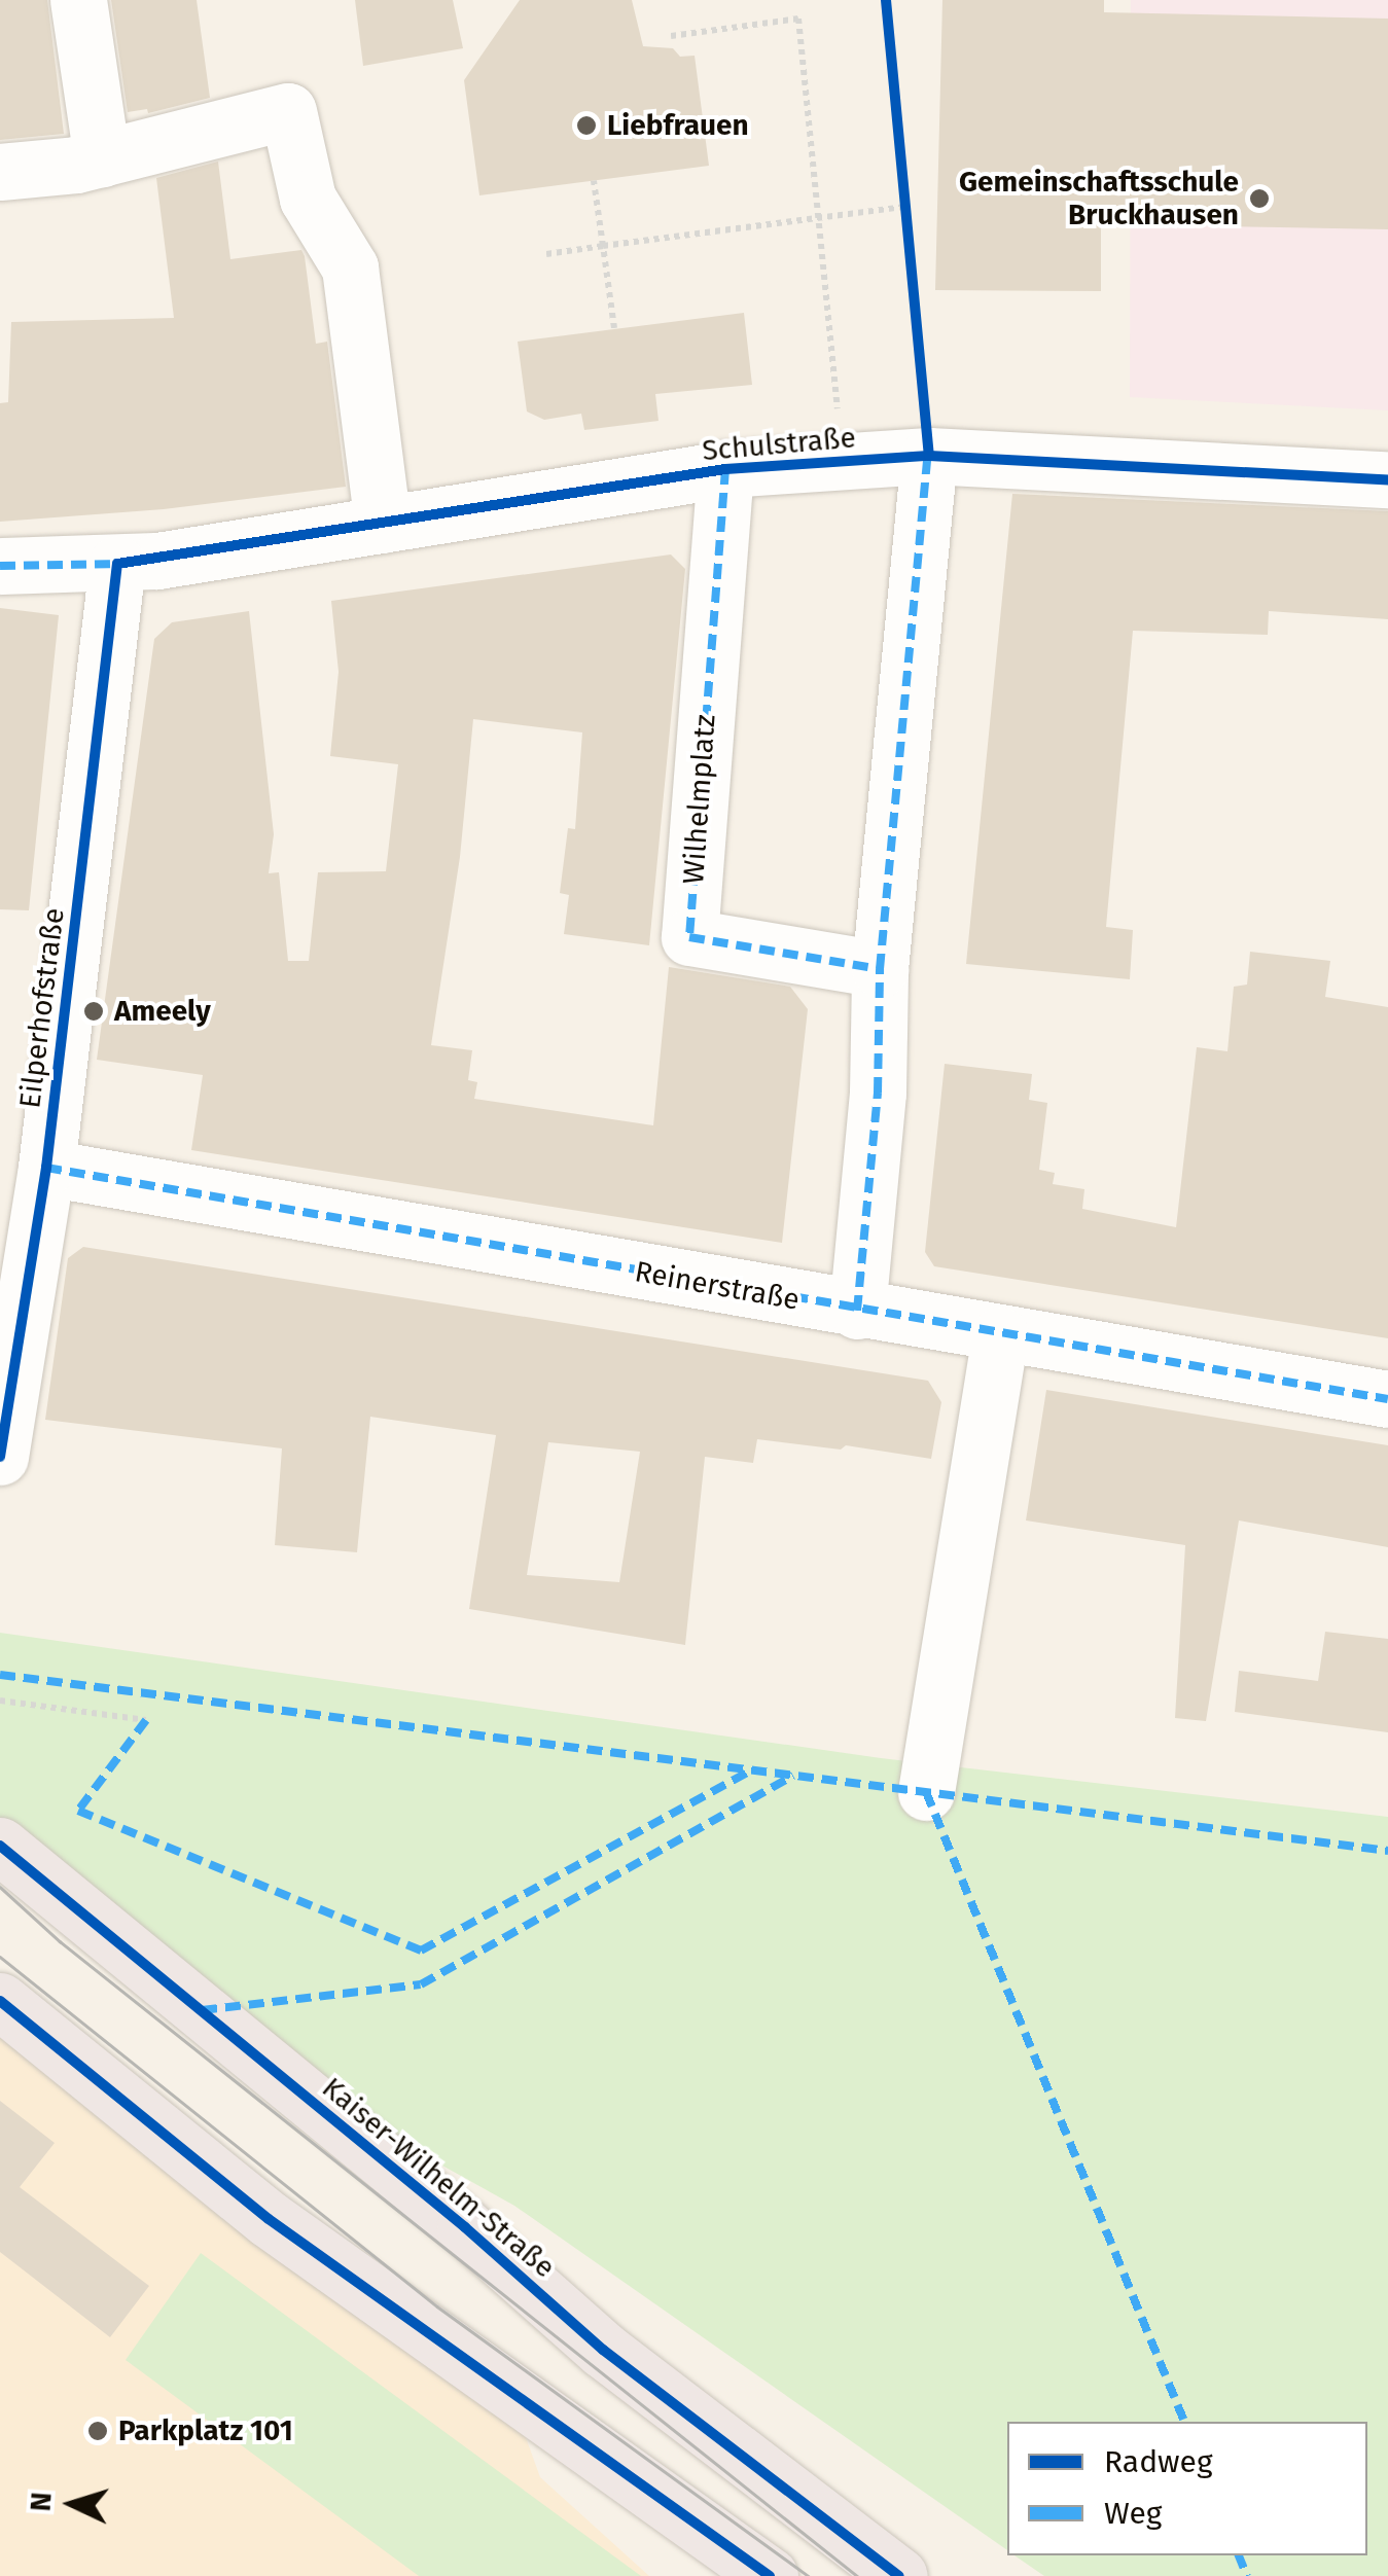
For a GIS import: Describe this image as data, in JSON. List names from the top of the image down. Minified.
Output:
{"streets":{"main road":["Kaiser-Wilhelm-Straße"],"street":["Schulstraße","Wilhelmplatz","Eilperhofstraße","Reinerstraße"]},"crossings":[["Schulstraße","Wilhelmplatz"],["Schulstraße","Eilperhofstraße"],["Eilperhofstraße","Reinerstraße"]],"places":["Liebfrauen","Gemeinschaftsschule Bruckhausen","Ameely","Parkplatz 101"],"legend":["Radweg","Weg"],"north":"left"}
